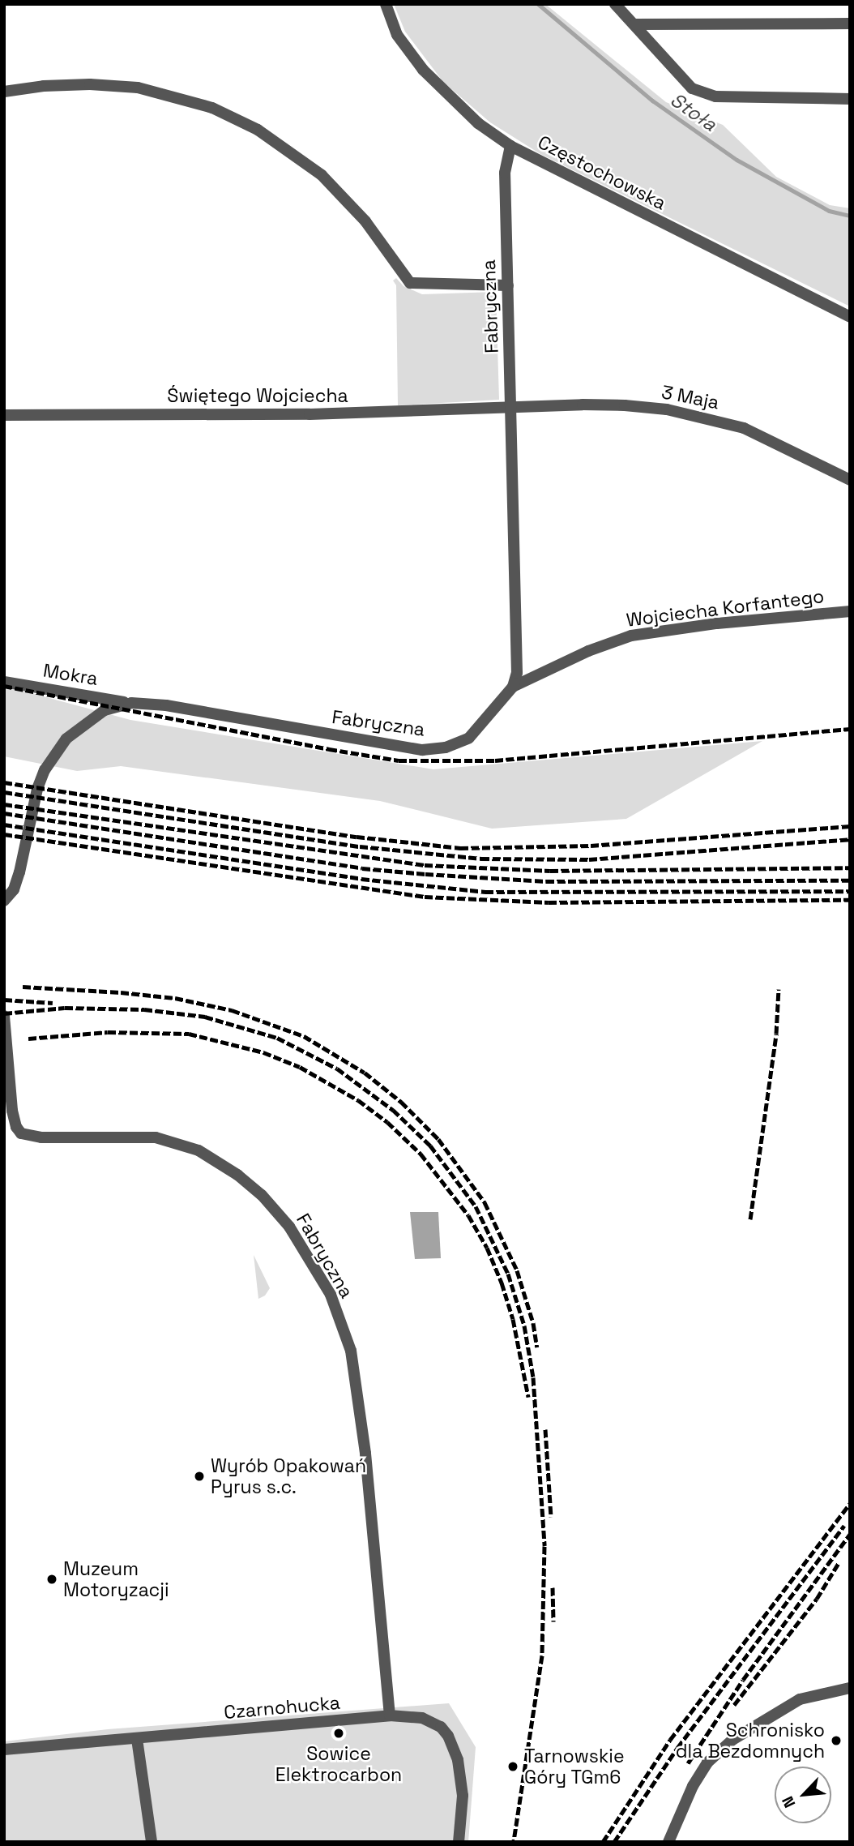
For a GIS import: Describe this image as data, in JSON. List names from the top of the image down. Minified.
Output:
{"streets":{"street":["Częstochowska","Fabryczna","Świętego Wojciecha","3 Maja","Wojciecha Korfantego","Mokra","Czarnohucka"]},"crossings":[["Częstochowska","Fabryczna"],["Fabryczna","Świętego Wojciecha"],["Fabryczna","3 Maja"],["Fabryczna","Wojciecha Korfantego"],["Fabryczna","Mokra"],["Fabryczna","Czarnohucka"],["Świętego Wojciecha","3 Maja"]],"water":["Stoła"],"places":["Wyrób Opakowań Pyrus s.c.","Muzeum Motoryzacji","Sowice Elektrocarbon","Schronisko dla Bezdomnych","Tarnowskie Góry TGm6"],"north":"bottom left"}
